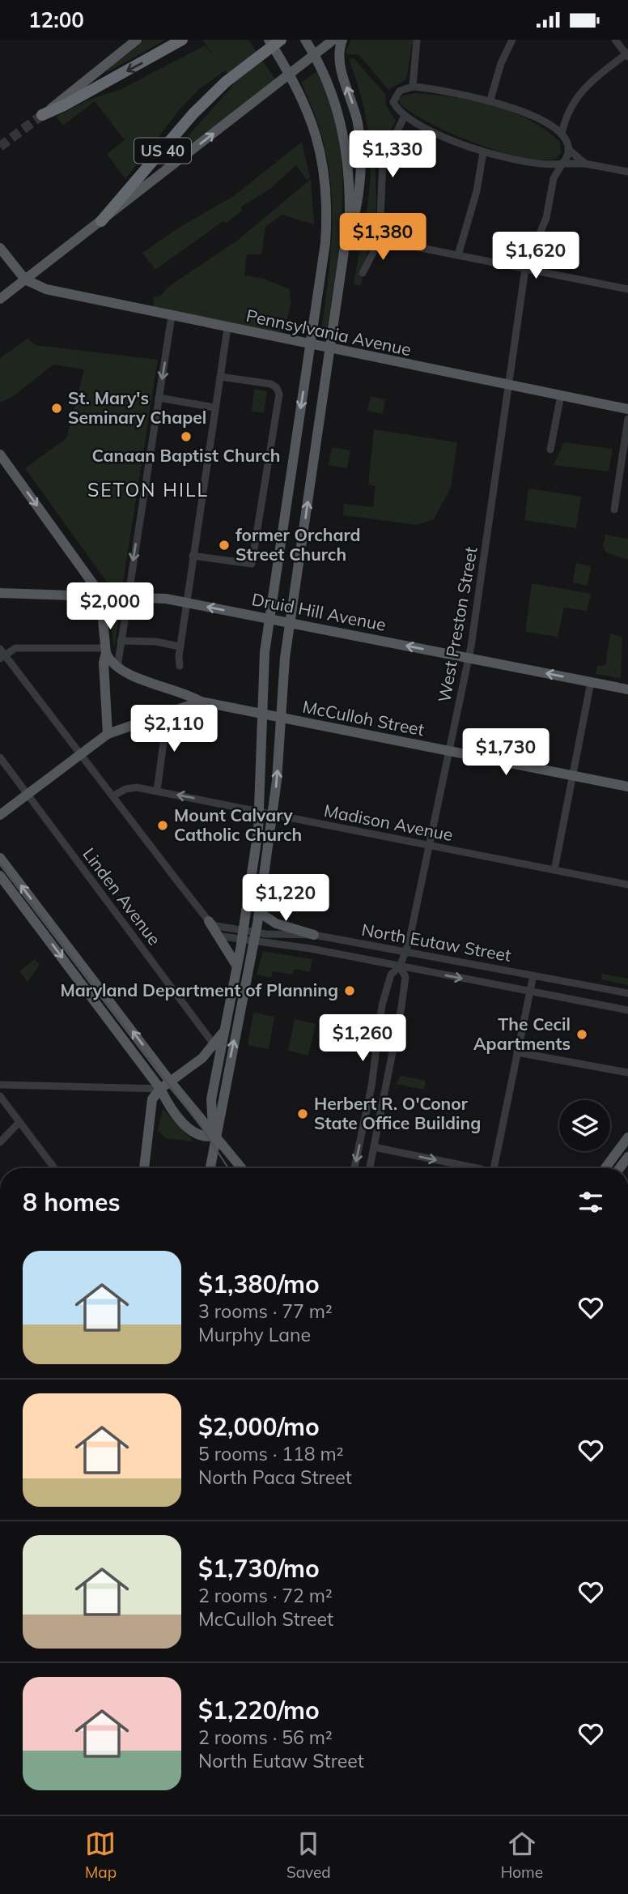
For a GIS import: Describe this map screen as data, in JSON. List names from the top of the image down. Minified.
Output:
{"streets":{"highway":["US 40"],"main road":["Pennsylvania Avenue","Druid Hill Avenue","McCulloh Street"],"street":["West Preston Street","Madison Avenue","Linden Avenue","North Eutaw Street"]},"crossings":[["US 40","Pennsylvania Avenue"],["Pennsylvania Avenue","West Preston Street"],["Druid Hill Avenue","West Preston Street"],["West Preston Street","McCulloh Street"],["West Preston Street","Madison Avenue"],["West Preston Street","North Eutaw Street"]],"one_way":["Druid Hill Avenue"],"districts":["SETON HILL"],"places":["St. Mary's Seminary Chapel","Canaan Baptist Church","former Orchard Street Church","Mount Calvary Catholic Church","Maryland Department of Planning","The Cecil Apartments","Herbert R. O'Conor State Office Building"],"page":{"status":"12:00","price":["$1,330","$1,380","$1,620","$2,000","$2,110","$1,730","$1,220","$1,260"],"heading":"8 homes","list":[{"name":"$1,380/mo","note":"3 rooms · 77 m² · Murphy Lane"},{"name":"$2,000/mo","note":"5 rooms · 118 m² · North Paca Street"},{"name":"$1,730/mo","note":"2 rooms · 72 m² · McCulloh Street"},{"name":"$1,220/mo","note":"2 rooms · 56 m² · North Eutaw Street"}],"tabs":["Map","Saved","Home"]}}
